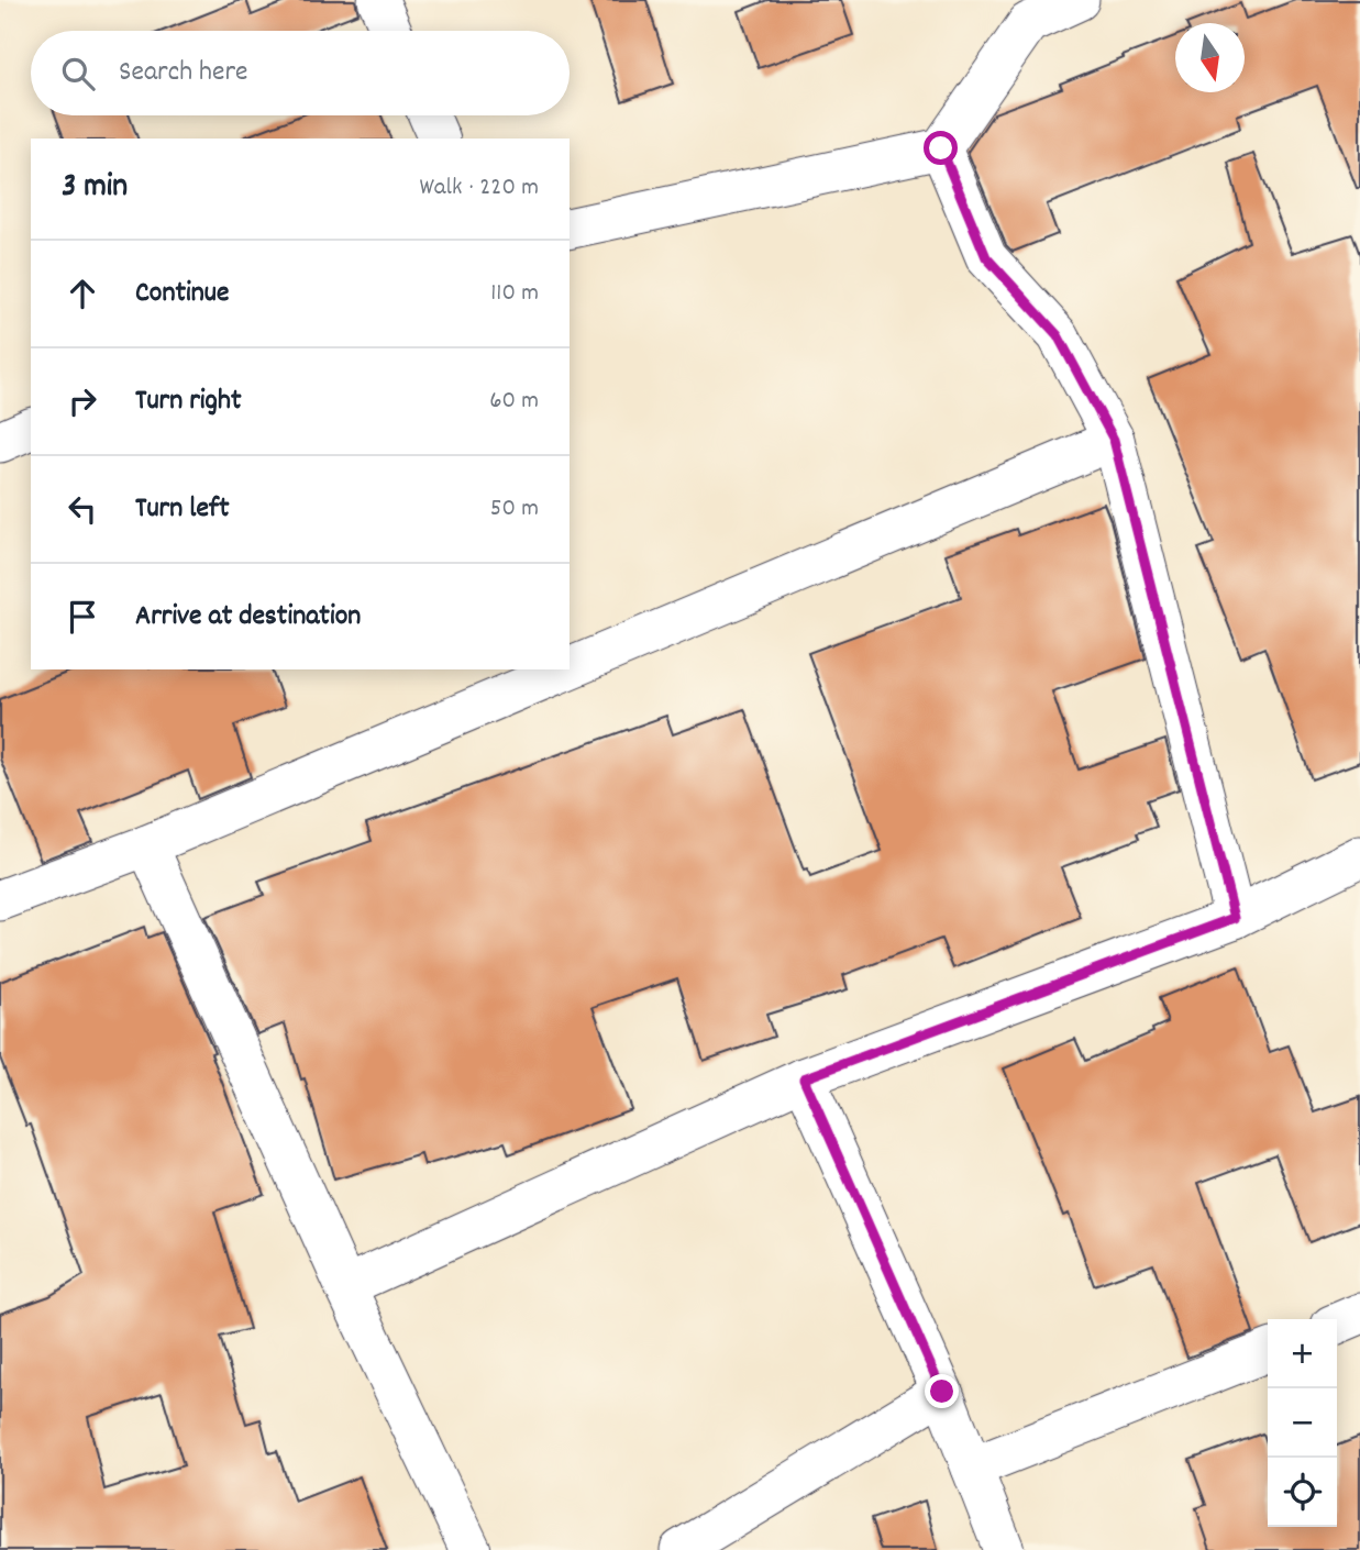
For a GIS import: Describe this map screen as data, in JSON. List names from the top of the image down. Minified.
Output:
{"north":"bottom","page":{"search":"Search here","heading":["3 min","Walk · 220 m"],"list":[["Continue","110 m"],["Turn right","60 m"],["Turn left","50 m"],"Arrive at destination"],"map_buttons":["+","−"]}}
